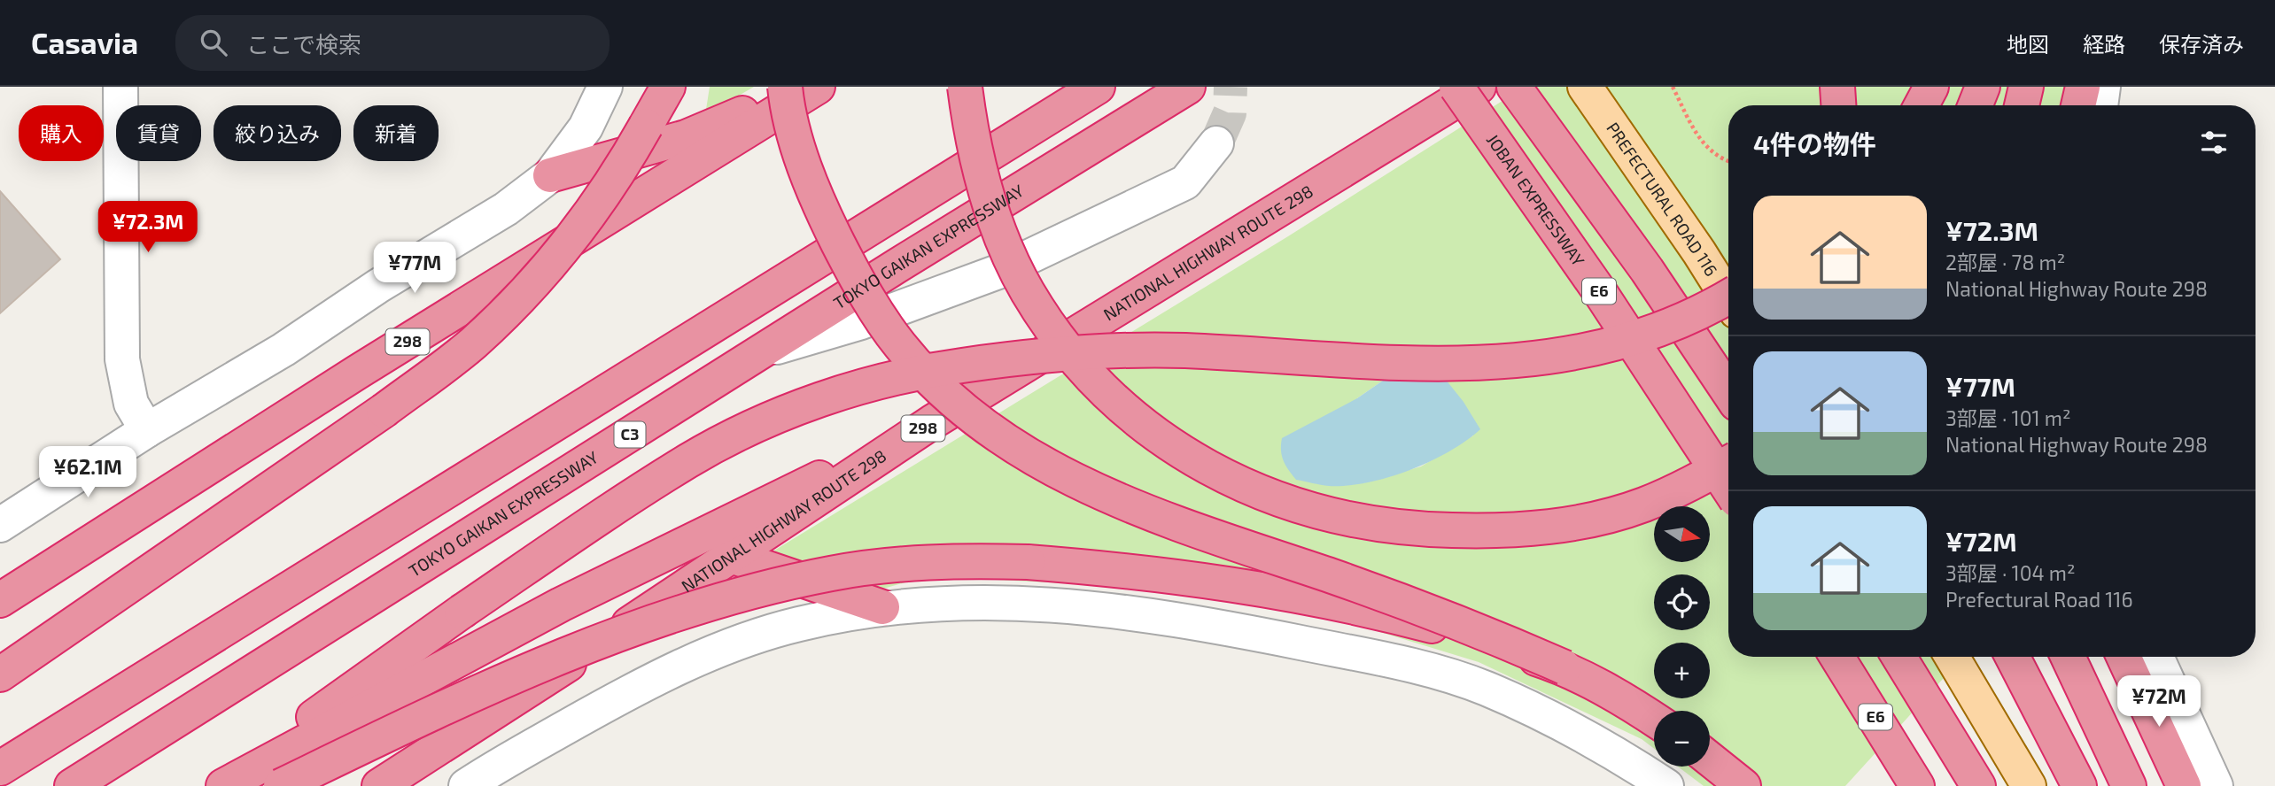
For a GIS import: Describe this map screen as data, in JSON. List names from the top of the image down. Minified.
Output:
{"streets":{"highway":["JOBAN EXPRESSWAY","TOKYO GAIKAN EXPRESSWAY","NATIONAL HIGHWAY ROUTE 298","E6","298","C3"],"main road":["PREFECTURAL ROAD 116"]},"north":"right","page":{"header":"Casavia","search":"ここで検索","nav":["地図","経路","保存済み"],"chip":["購入","賃貸","絞り込み","新着"],"heading":"4件の物件","list":[{"name":"¥72.3M","note":"2部屋 · 78 m² · National Highway Route 298"},{"name":"¥77M","note":"3部屋 · 101 m² · National Highway Route 298"},{"name":"¥72M","note":"3部屋 · 104 m² · Prefectural Road 116"}],"price":["¥72.3M","¥77M","¥62.1M","¥72M"],"map_buttons":["+","−"]}}
